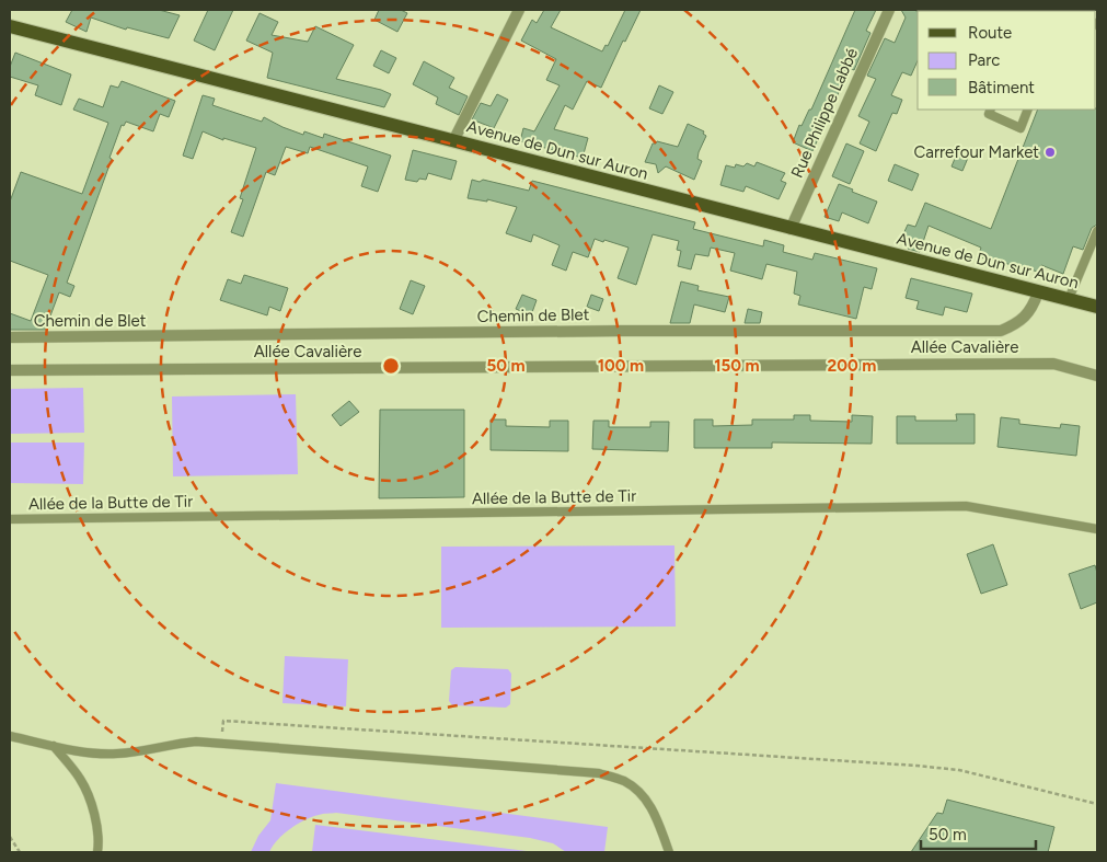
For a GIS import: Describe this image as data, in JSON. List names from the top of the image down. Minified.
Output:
{"streets":{"main road":["Avenue de Dun sur Auron"],"street":["Rue Philippe Labbé","Chemin de Blet","Allée Cavalière"],"lane":["Allée de la Butte de Tir"]},"crossings":[["Rue Philippe Labbé","Avenue de Dun sur Auron"],["Avenue de Dun sur Auron","Chemin de Blet"]],"places":["Carrefour Market"],"legend":["Route","Parc","Bâtiment"],"scale_bar":"50 m","rings":["50 m","100 m","150 m","200 m"]}
